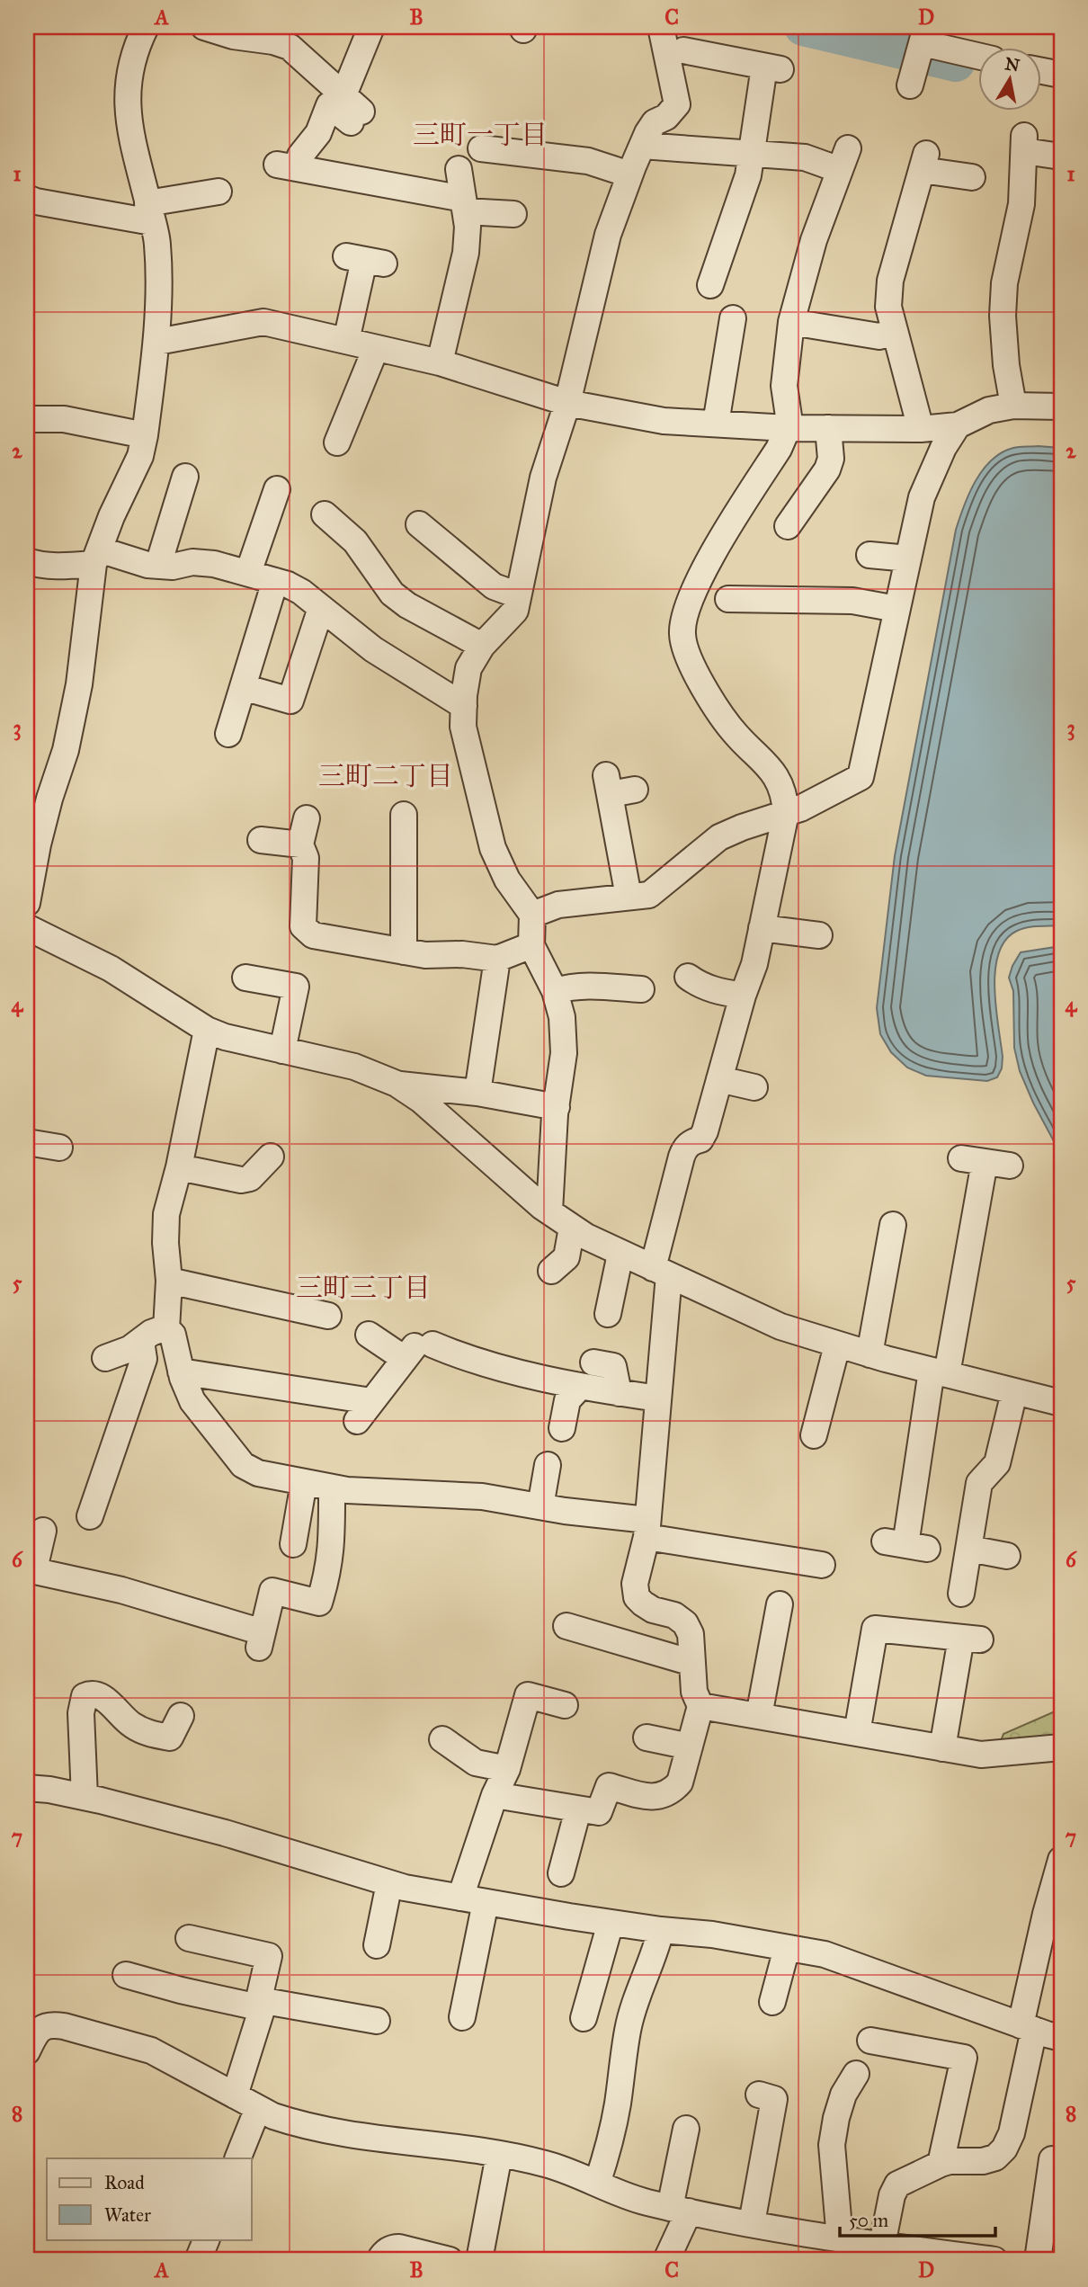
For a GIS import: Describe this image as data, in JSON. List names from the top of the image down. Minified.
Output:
{"districts":["三町一丁目","三町二丁目","三町三丁目"],"legend":["Road","Water"],"scale_bar":"50 m","north":"top","grid":{"columns":["A","B","C","D"],"rows":["1","2","3","4","5","6","7","8"]}}
